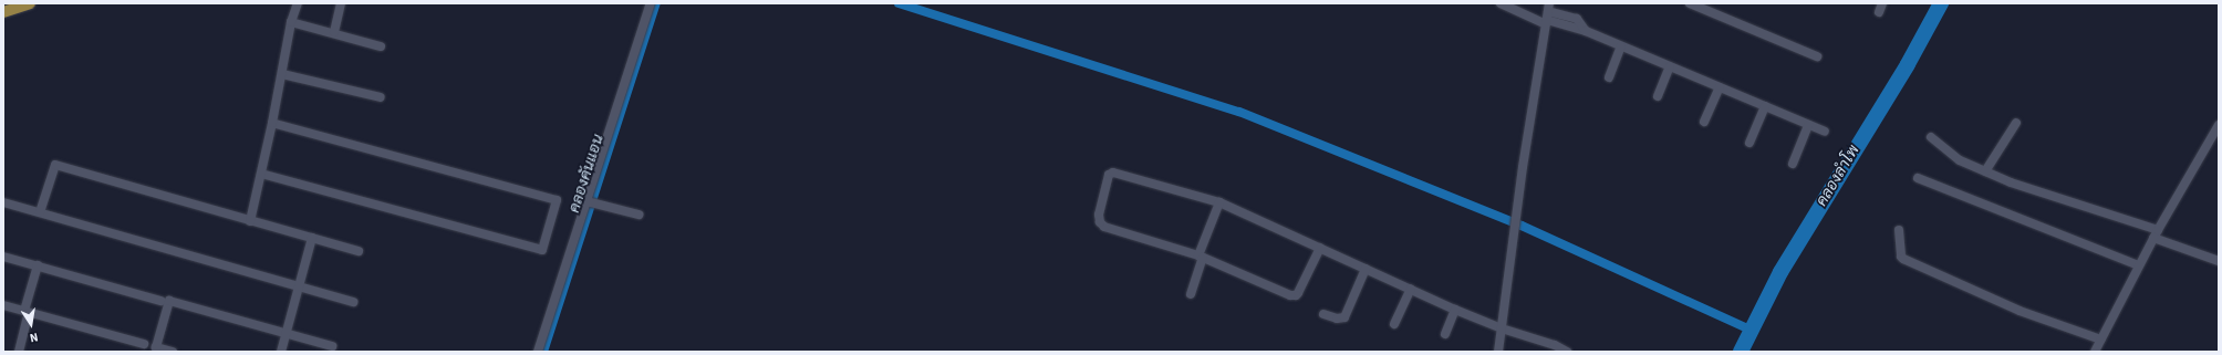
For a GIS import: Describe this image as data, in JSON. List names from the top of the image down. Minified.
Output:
{"water":["คลองคันแอน","คลองลำโพ"],"north":"bottom"}
